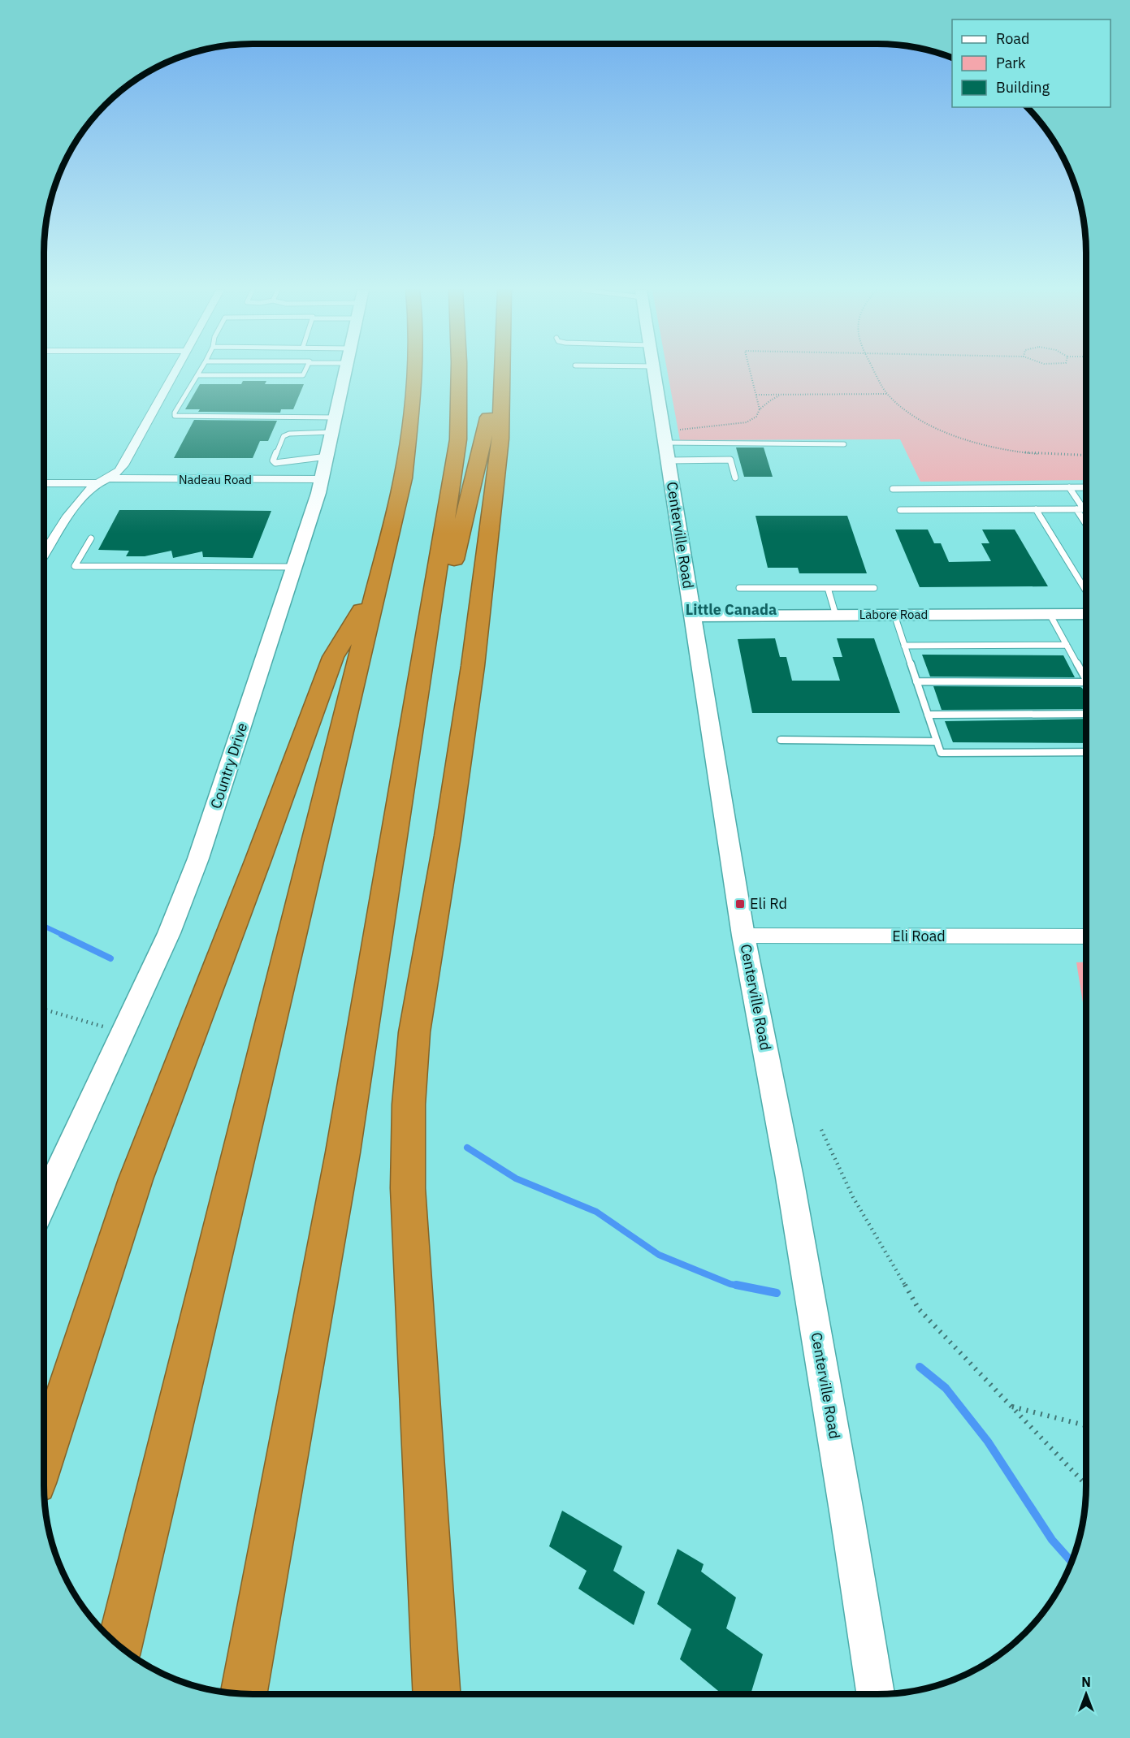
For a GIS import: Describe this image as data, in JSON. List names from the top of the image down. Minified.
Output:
{"streets":{"street":["Nadeau Road","Centerville Road","Labore Road","Country Drive","Eli Road"]},"crossings":[["Nadeau Road","Country Drive"],["Centerville Road","Labore Road"],["Centerville Road","Eli Road"]],"districts":["Little Canada"],"places":{"transit":["Eli Rd"]},"legend":["Road","Park","Building"],"north":"top"}
